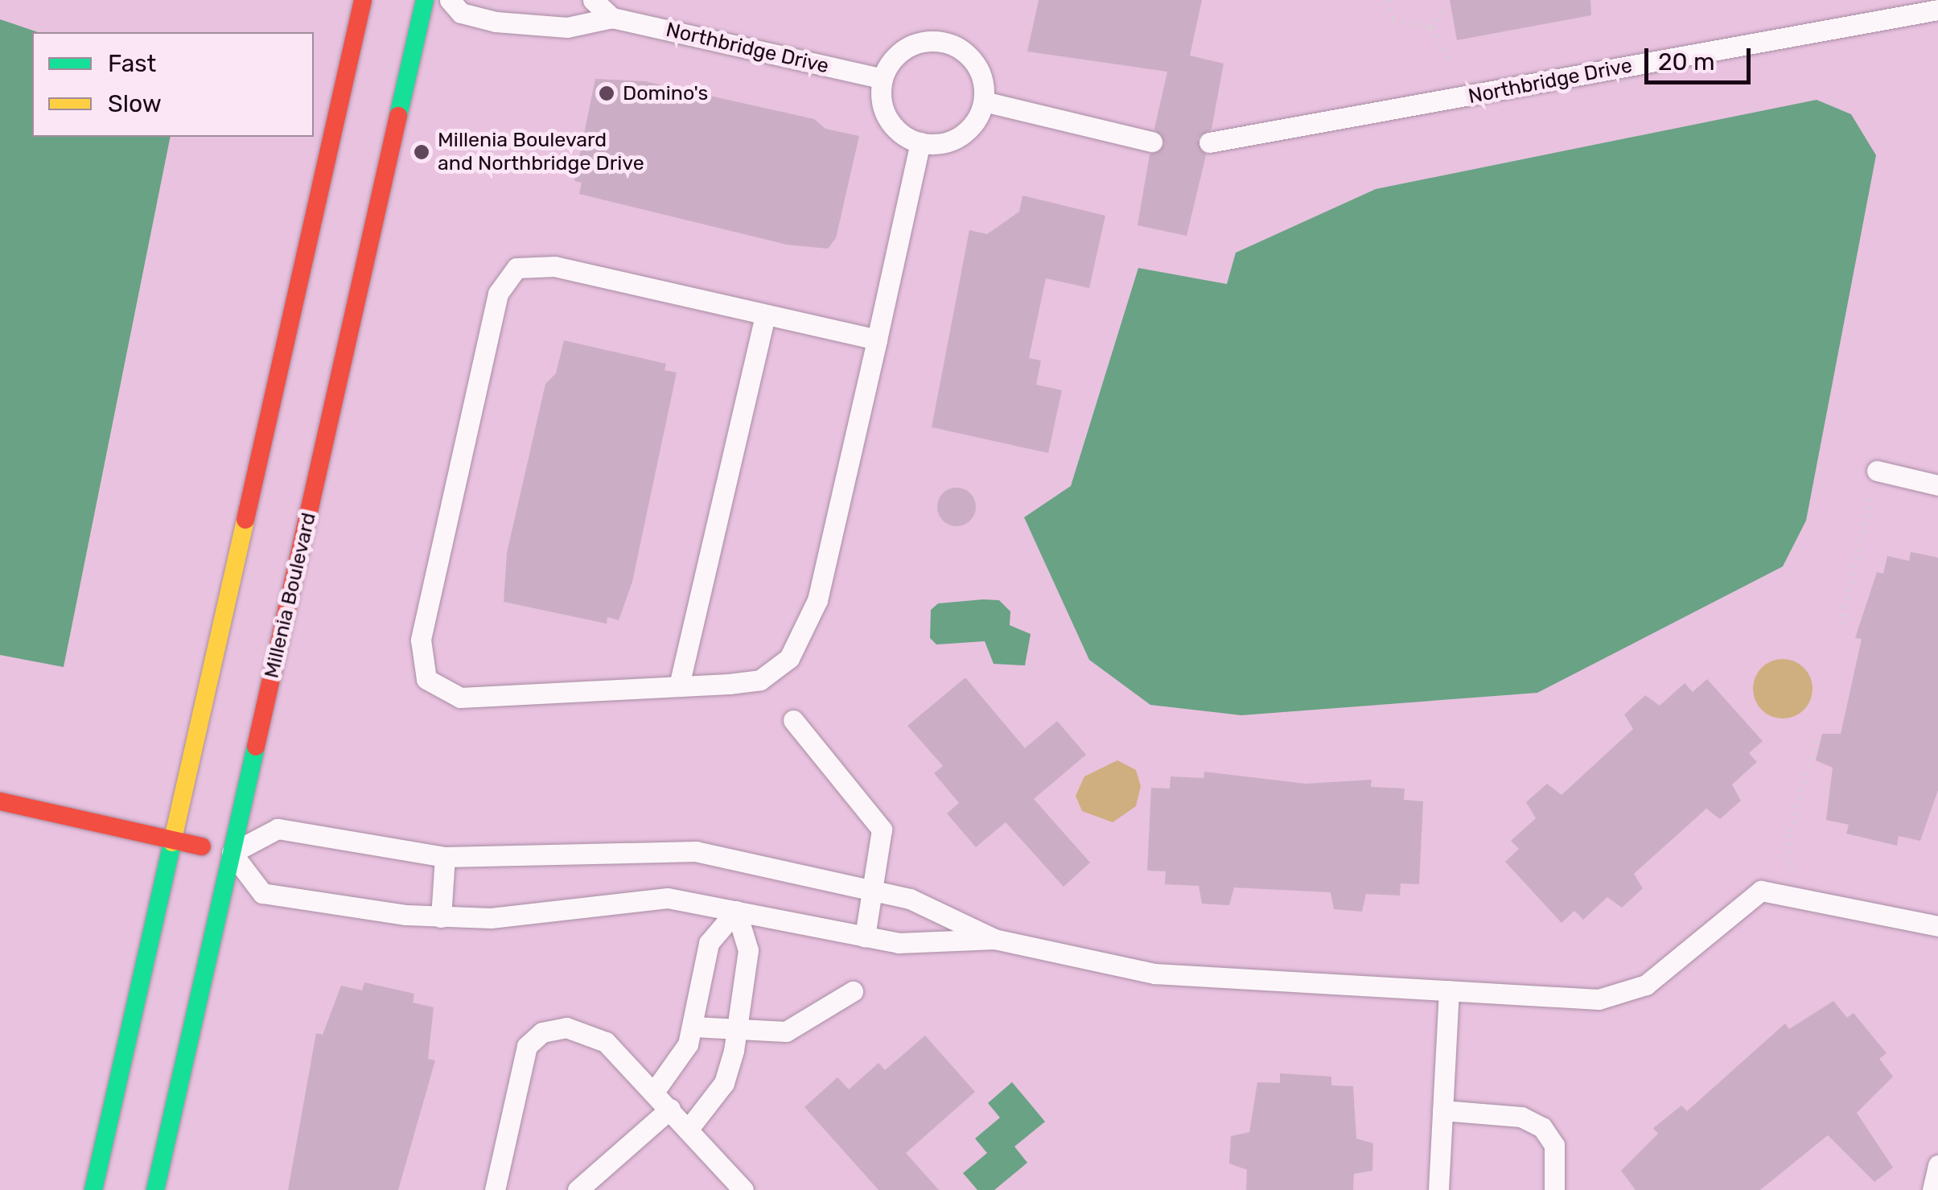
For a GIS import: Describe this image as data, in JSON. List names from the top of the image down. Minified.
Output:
{"streets":{"street":["Millenia Boulevard"],"lane":["Northbridge Drive"]},"places":["Domino's","Millenia Boulevard and Northbridge Drive"],"legend":["Fast","Slow"],"scale_bar":"20 m"}
